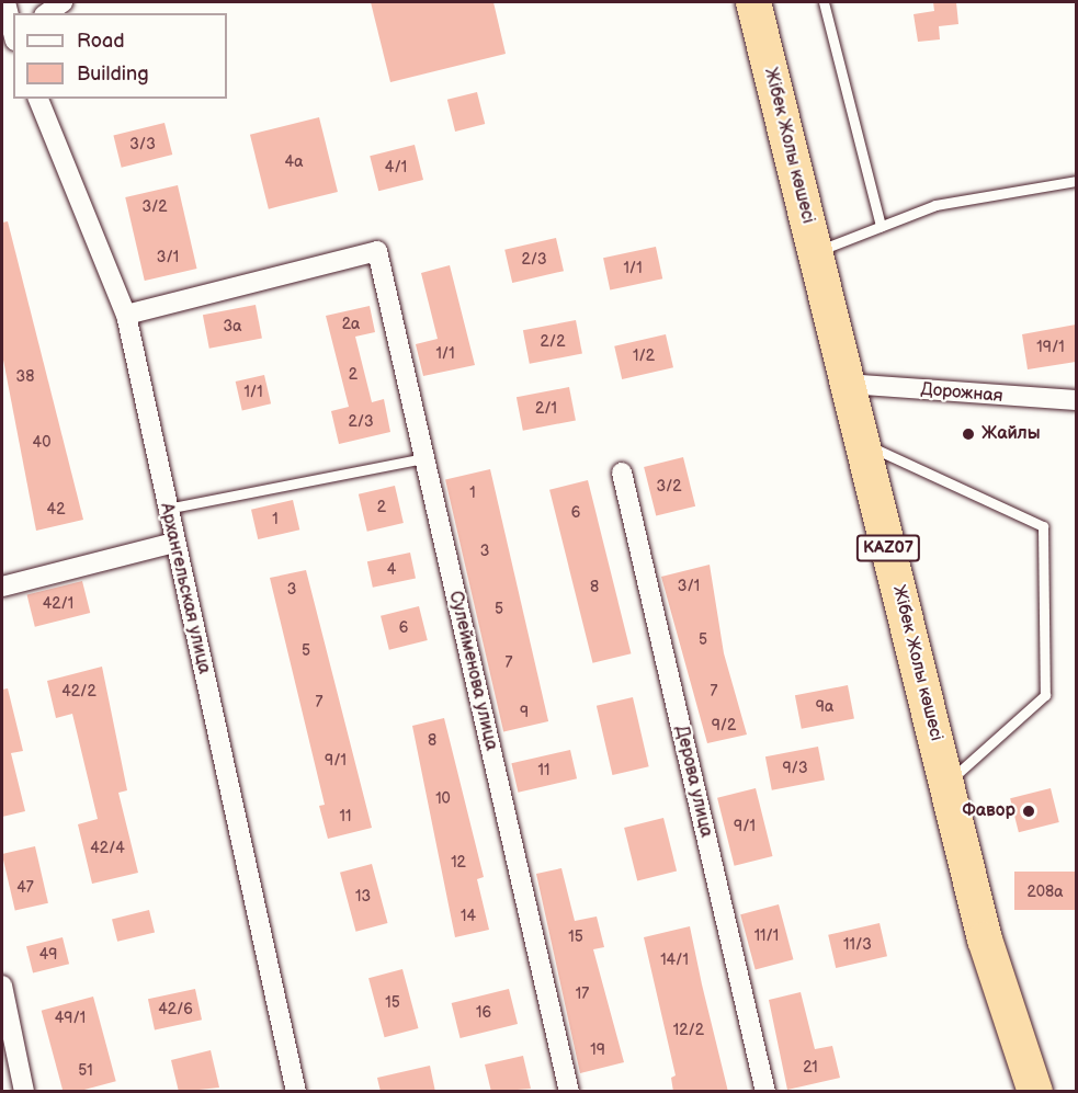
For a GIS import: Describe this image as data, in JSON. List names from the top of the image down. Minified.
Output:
{"streets":{"highway":["Жібек Жолы көшесі","KAZ07"],"street":["Дорожная","Архангельская улица","Сулейменова улица","Дерова улица"]},"crossings":[["Жібек Жолы көшесі","Дорожная"],["Архангельская улица","Сулейменова улица"]],"places":["Жайлы","Фавор"],"house_numbers":["3/3","4а","4/1","3/2","3/1","2/3","1/1","2а","3а","2/2","19/1","1/1","1/2","2","38","1/1","2/1","2/3","40","3/2","1","2","42","6","1","3","4","3/1","8","3","42/1","5","6","5","5","7","42/2","7","7","9а","9","9/2","8","9/1","9/3","11","10","11","9/1","42/4","12","47","208а","13","14","11/1","15","11/3","49","14/1","17","15","42/6","16","49/1","12/2","19","21","51"],"legend":["Road","Building"]}
